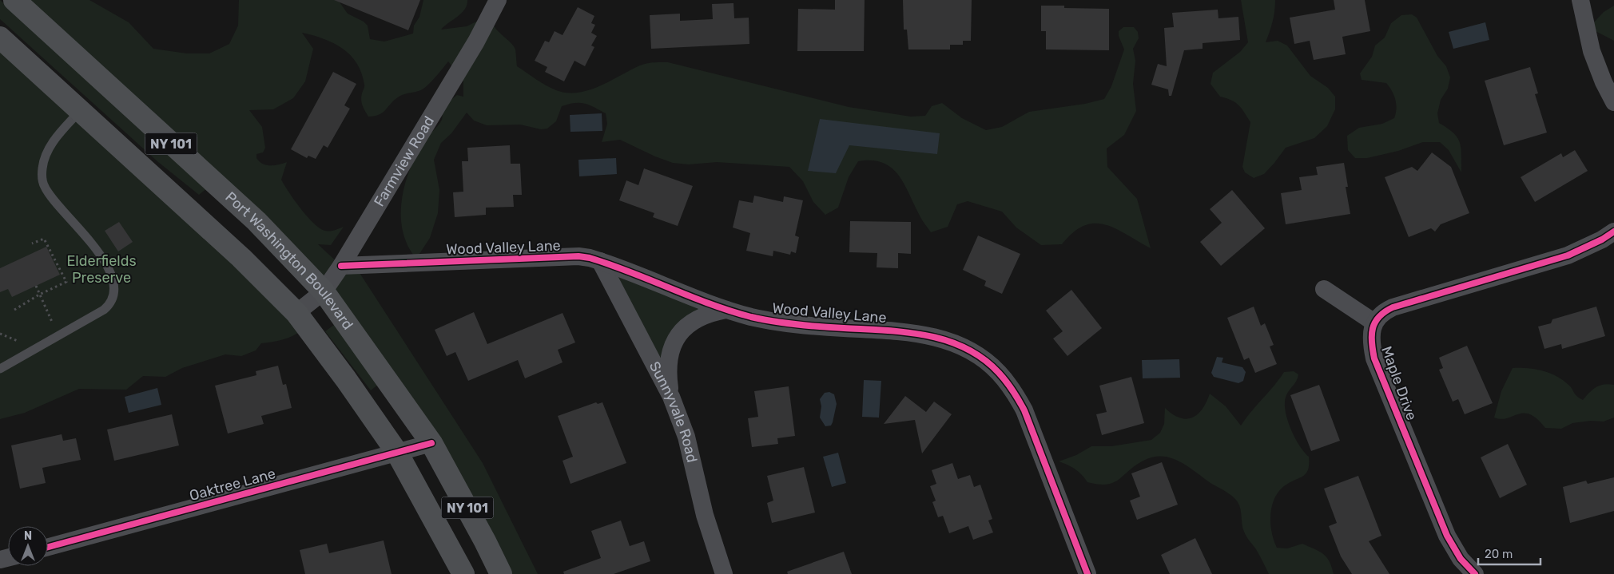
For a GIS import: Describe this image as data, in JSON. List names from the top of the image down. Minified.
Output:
{"streets":{"main road":["NY 101","Port Washington Boulevard"],"street":["Farmview Road","Wood Valley Lane","Maple Drive","Sunnyvale Road","Oaktree Lane"]},"crossings":[["Farmview Road","Wood Valley Lane"],["Farmview Road","Port Washington Boulevard"],["Wood Valley Lane","Sunnyvale Road"],["Port Washington Boulevard","Oaktree Lane"]],"parks":["Elderfields Preserve"],"scale_bar":"20 m","north":"top"}
